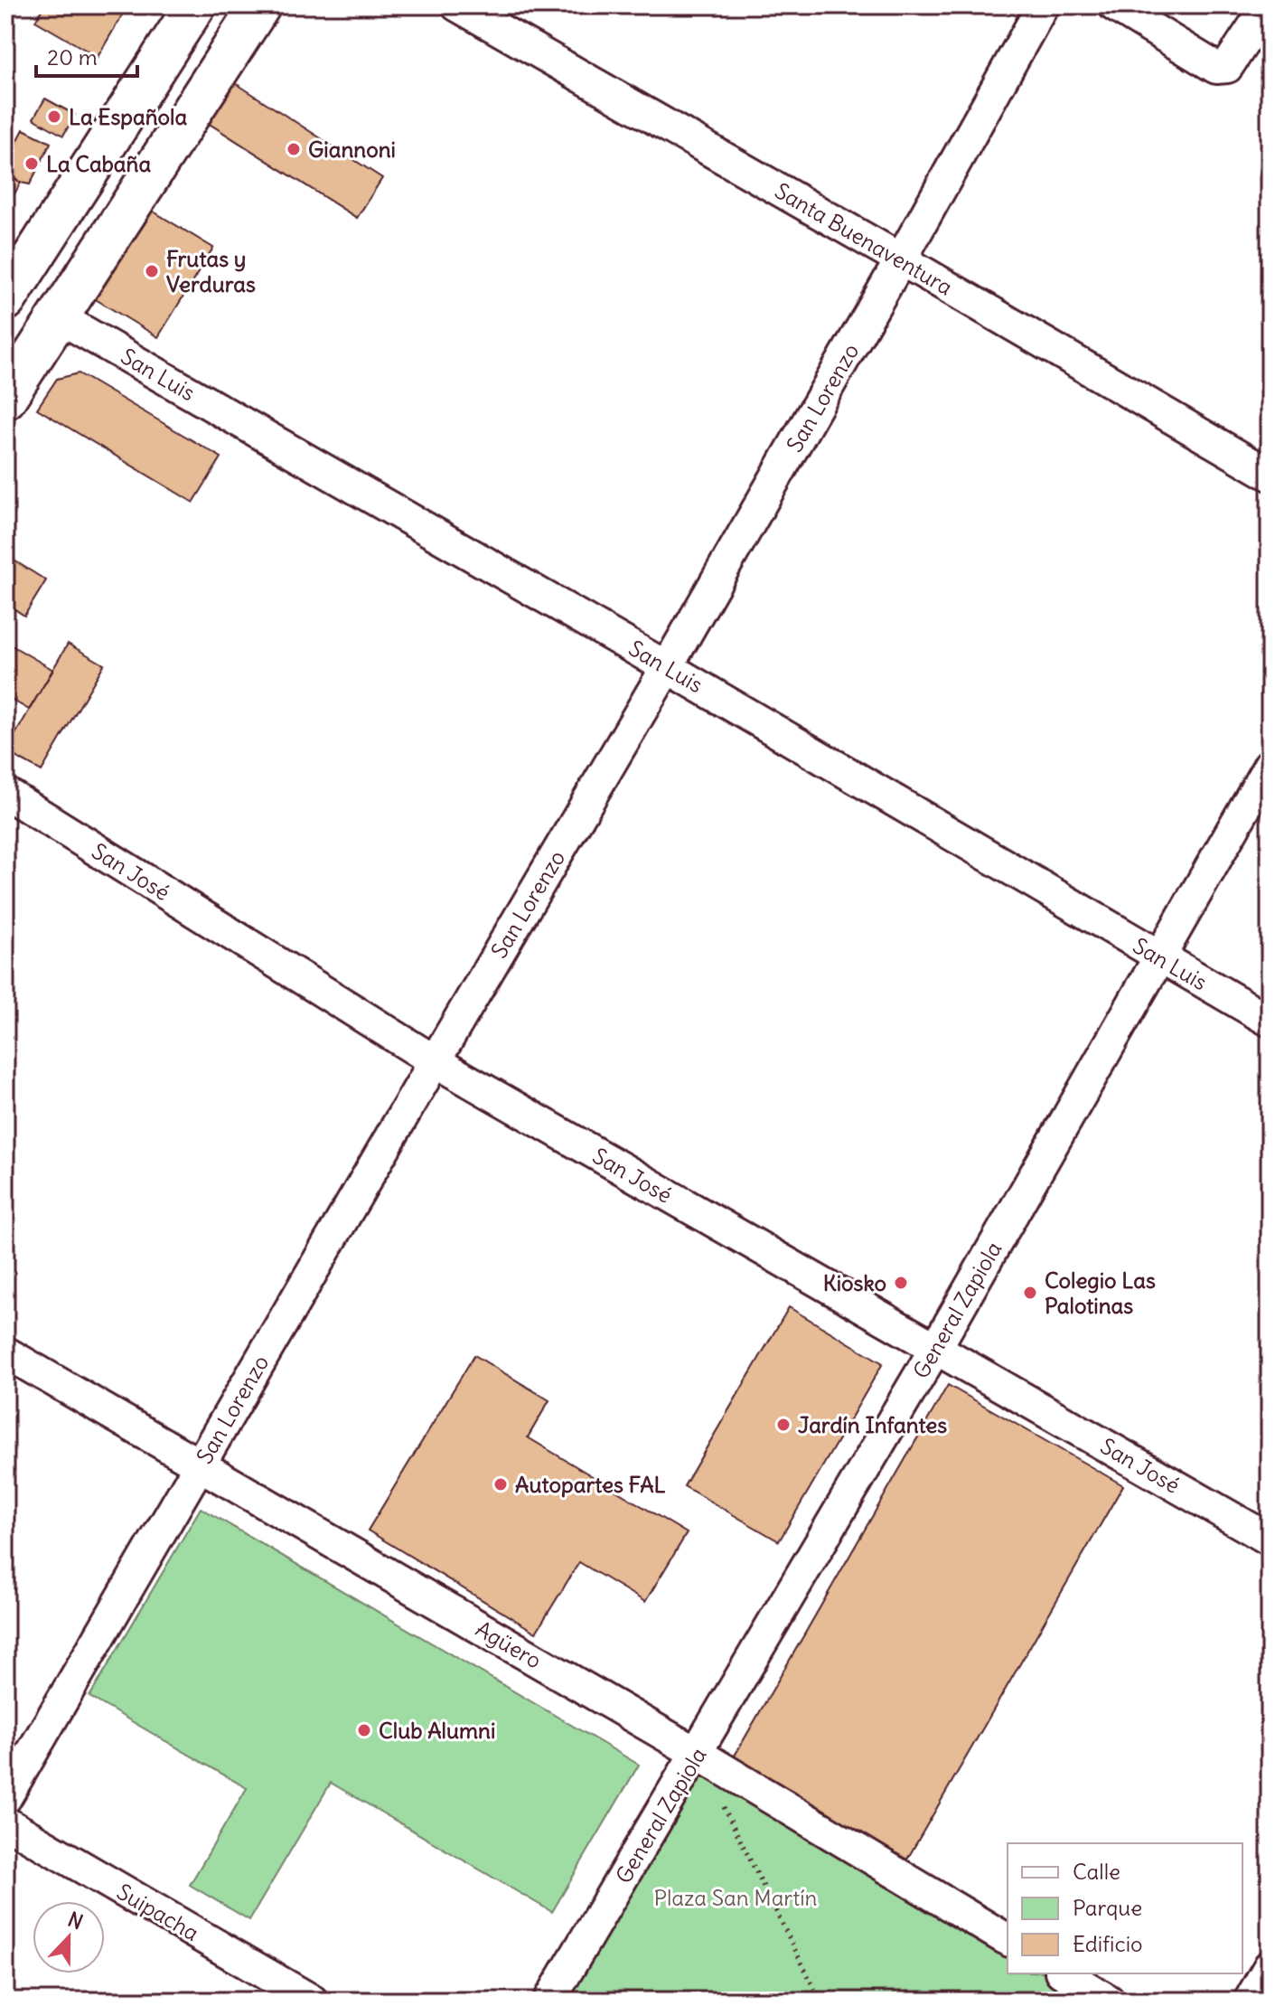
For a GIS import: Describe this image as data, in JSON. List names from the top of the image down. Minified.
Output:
{"streets":{"street":["Santa Buenaventura","San Luis","San Lorenzo","San José","General Zapiola","Agüero","Suipacha"]},"crossings":[["Santa Buenaventura","San Lorenzo"],["San Luis","San Lorenzo"],["San Luis","General Zapiola"],["San Lorenzo","San José"],["San Lorenzo","Agüero"],["San José","General Zapiola"],["General Zapiola","Agüero"]],"parks":["Plaza San Martín"],"places":["La Española","Giannoni","La Cabaña","Frutas y Verduras","Kiosko","Colegio Las Palotinas","Jardín Infantes","Autopartes FAL","Club Alumni"],"legend":["Calle","Parque","Edificio"],"scale_bar":"20 m","north":"top"}
